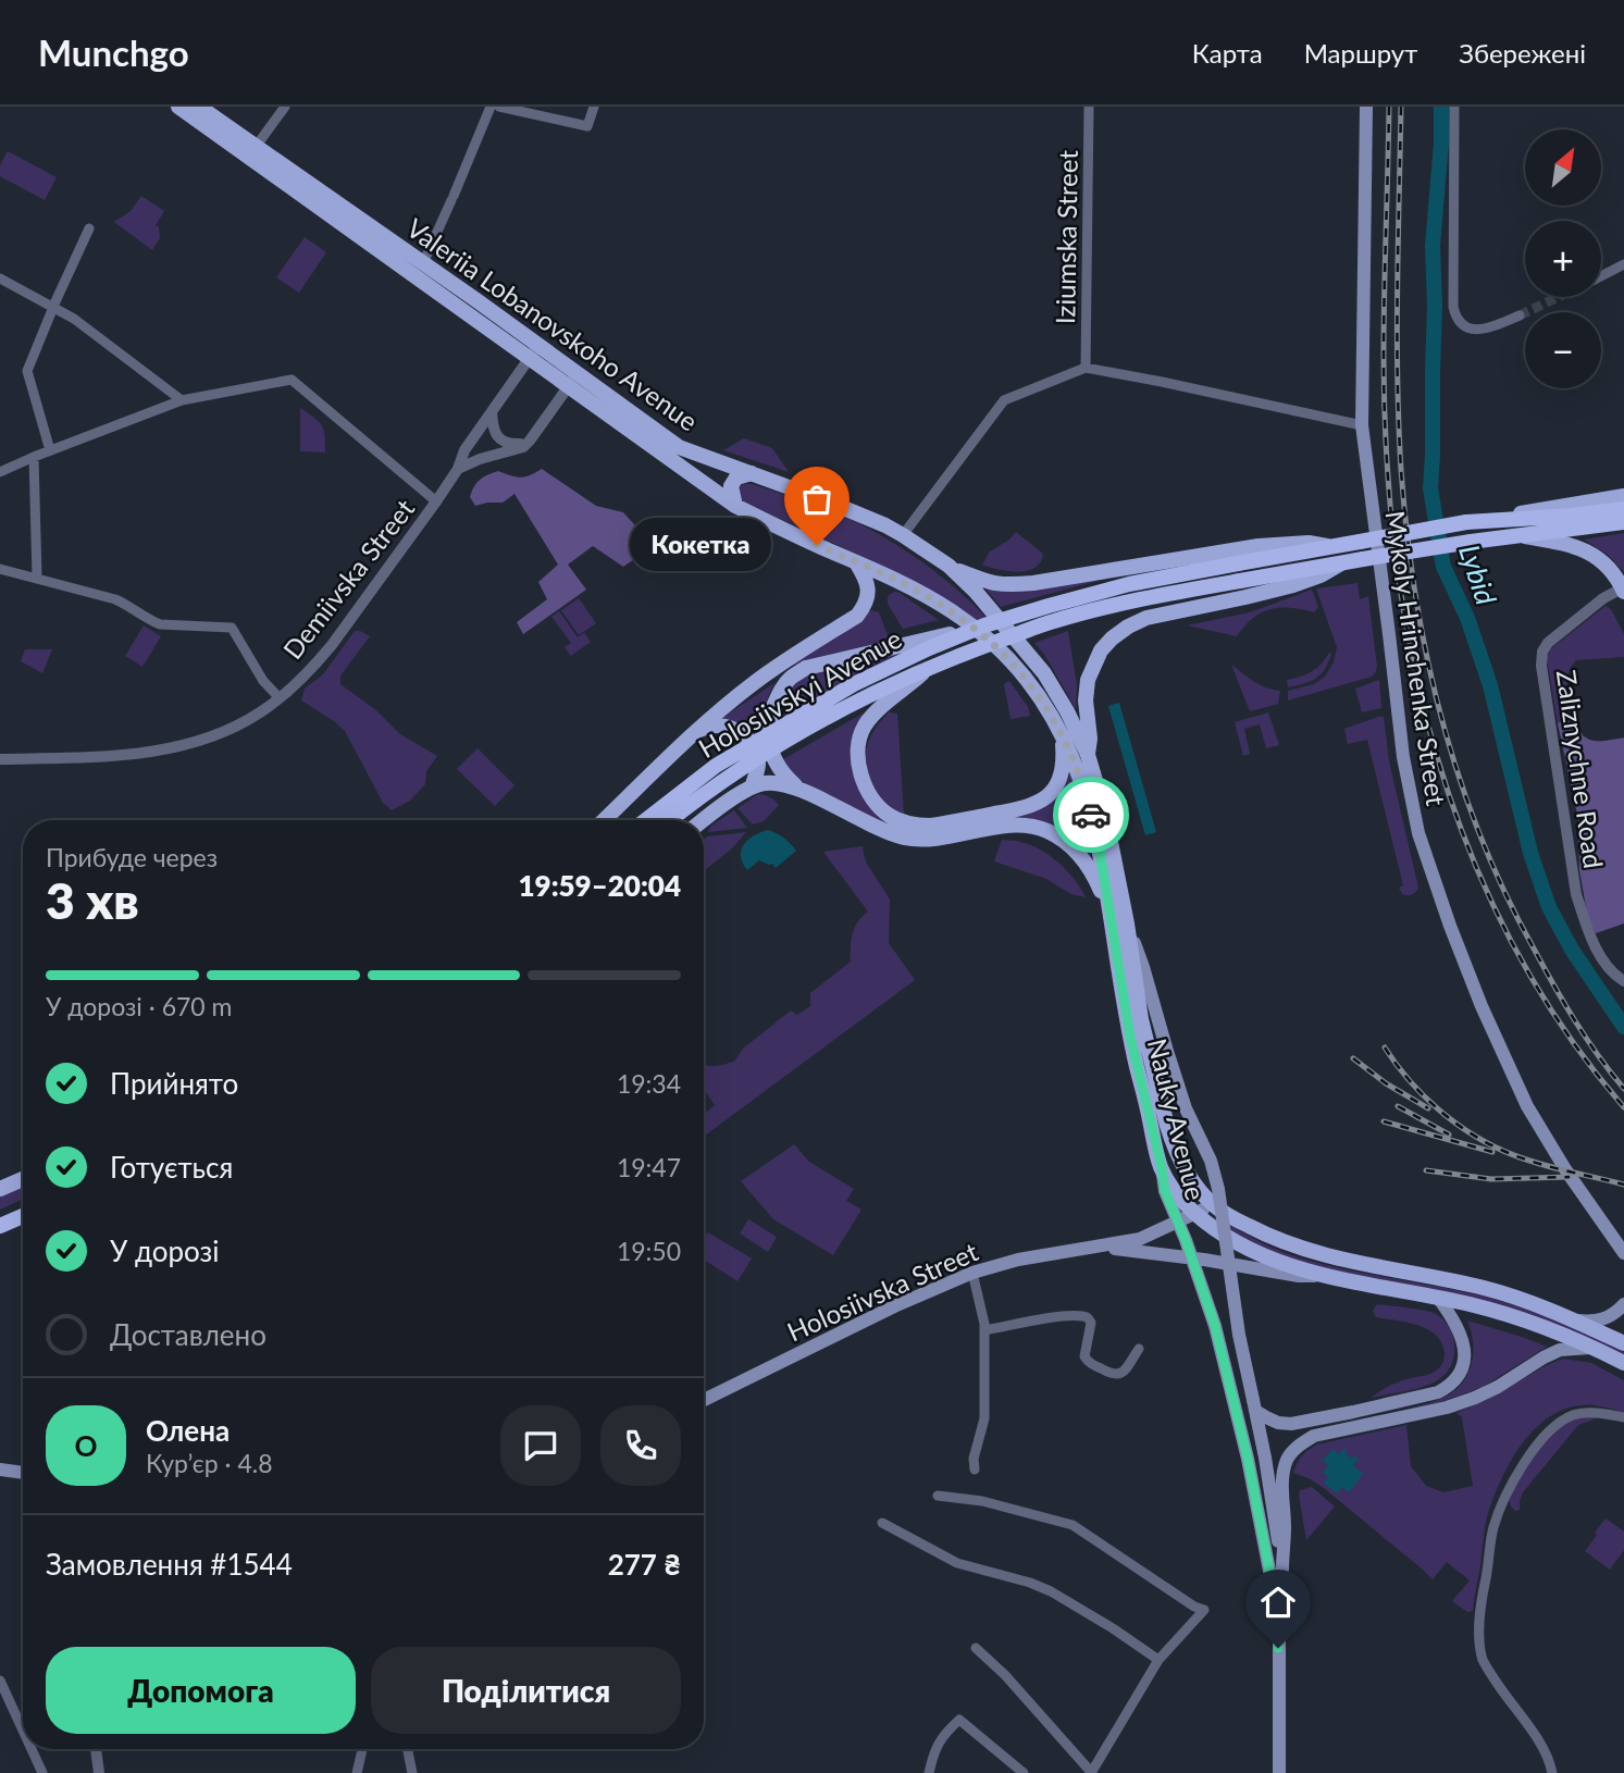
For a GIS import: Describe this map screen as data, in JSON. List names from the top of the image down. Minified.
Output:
{"streets":{"highway":["Holosiivskyi Avenue"],"main road":["Valeriia Lobanovskoho Avenue","Mykoly Hrinchenka Street","Nauky Avenue","Holosiivska Street"],"street":["Iziumska Street","Demiivska Street","Zaliznychne Road"]},"crossings":[["Valeriia Lobanovskoho Avenue","Demiivska Street"],["Valeriia Lobanovskoho Avenue","Holosiivskyi Avenue"],["Valeriia Lobanovskoho Avenue","Nauky Avenue"],["Nauky Avenue","Holosiivska Street"]],"water":["Lybid"],"places":["Кокетка"],"north":"top right","page":{"header":"Munchgo","nav":["Карта","Маршрут","Збережені"],"map_buttons":["+","−"],"bubble":"Кокетка","heading":["3 хв","Прибуде через","19:59–20:04"],"panel":["Олена","Кур’єр · 4.8","Замовлення #1544","277 ₴"],"bar":"У дорозі · 670 m","list":[["Прийнято","19:34"],["Готується","19:47"],["У дорозі","19:50"],"Доставлено"],"round":"О","buttons":["Допомога","Поділитися"]}}
